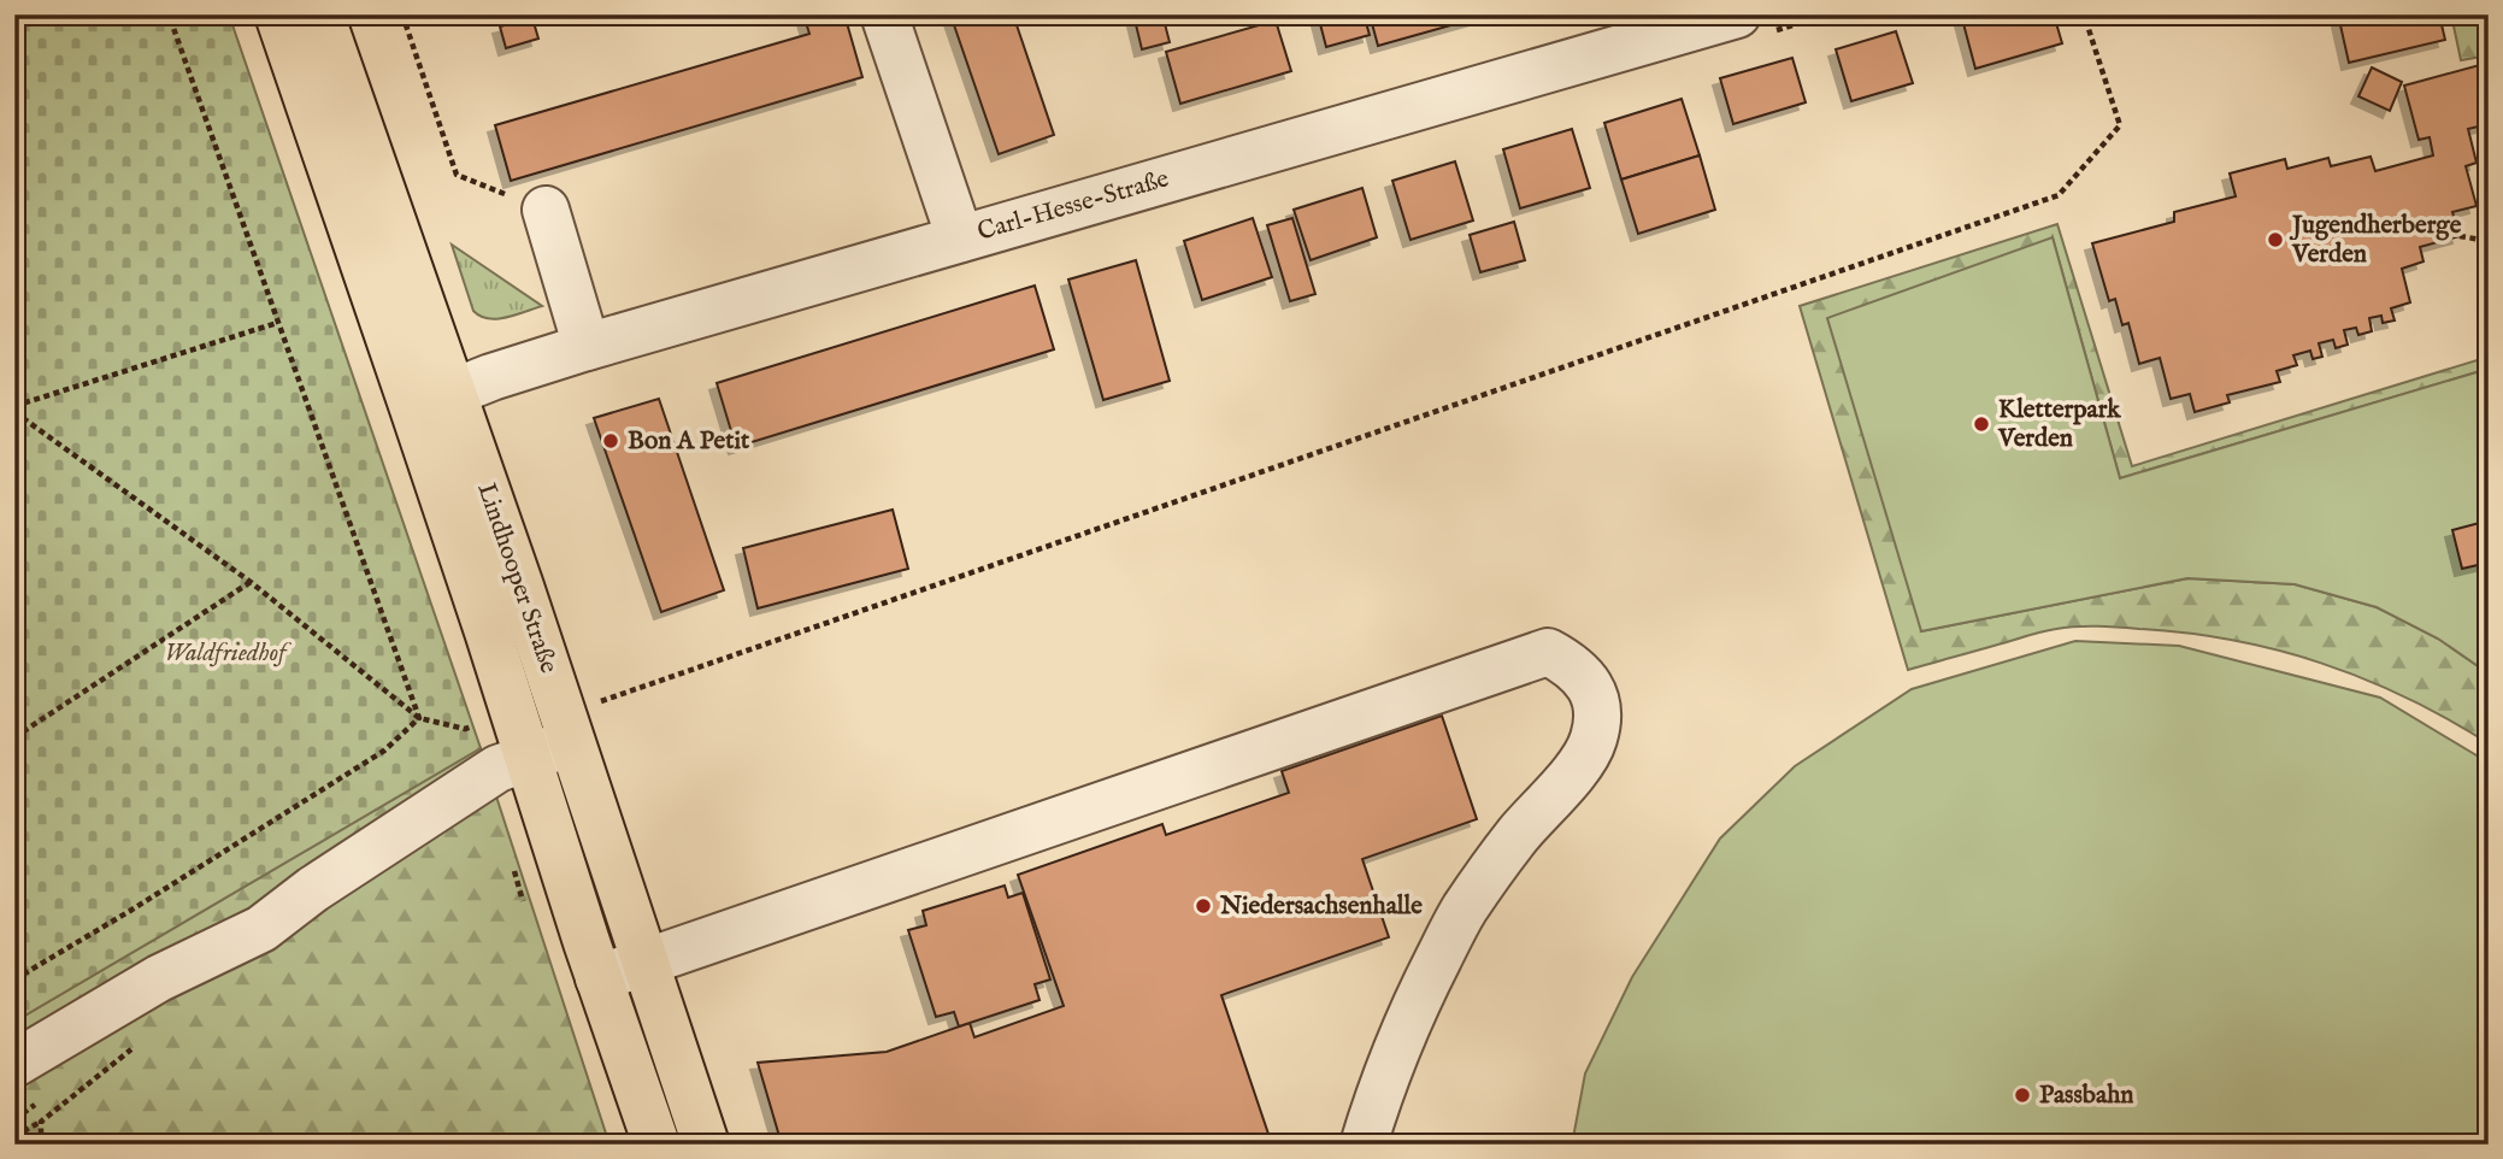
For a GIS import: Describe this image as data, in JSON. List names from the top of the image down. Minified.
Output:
{"streets":{"main road":["Lindhooper Straße"],"street":["Carl-Hesse-Straße"]},"crossings":[["Carl-Hesse-Straße","Lindhooper Straße"]],"parks":["Waldfriedhof"],"places":["Jugendherberge Verden","Kletterpark Verden","Bon A Petit","Niedersachsenhalle","Passbahn"]}
